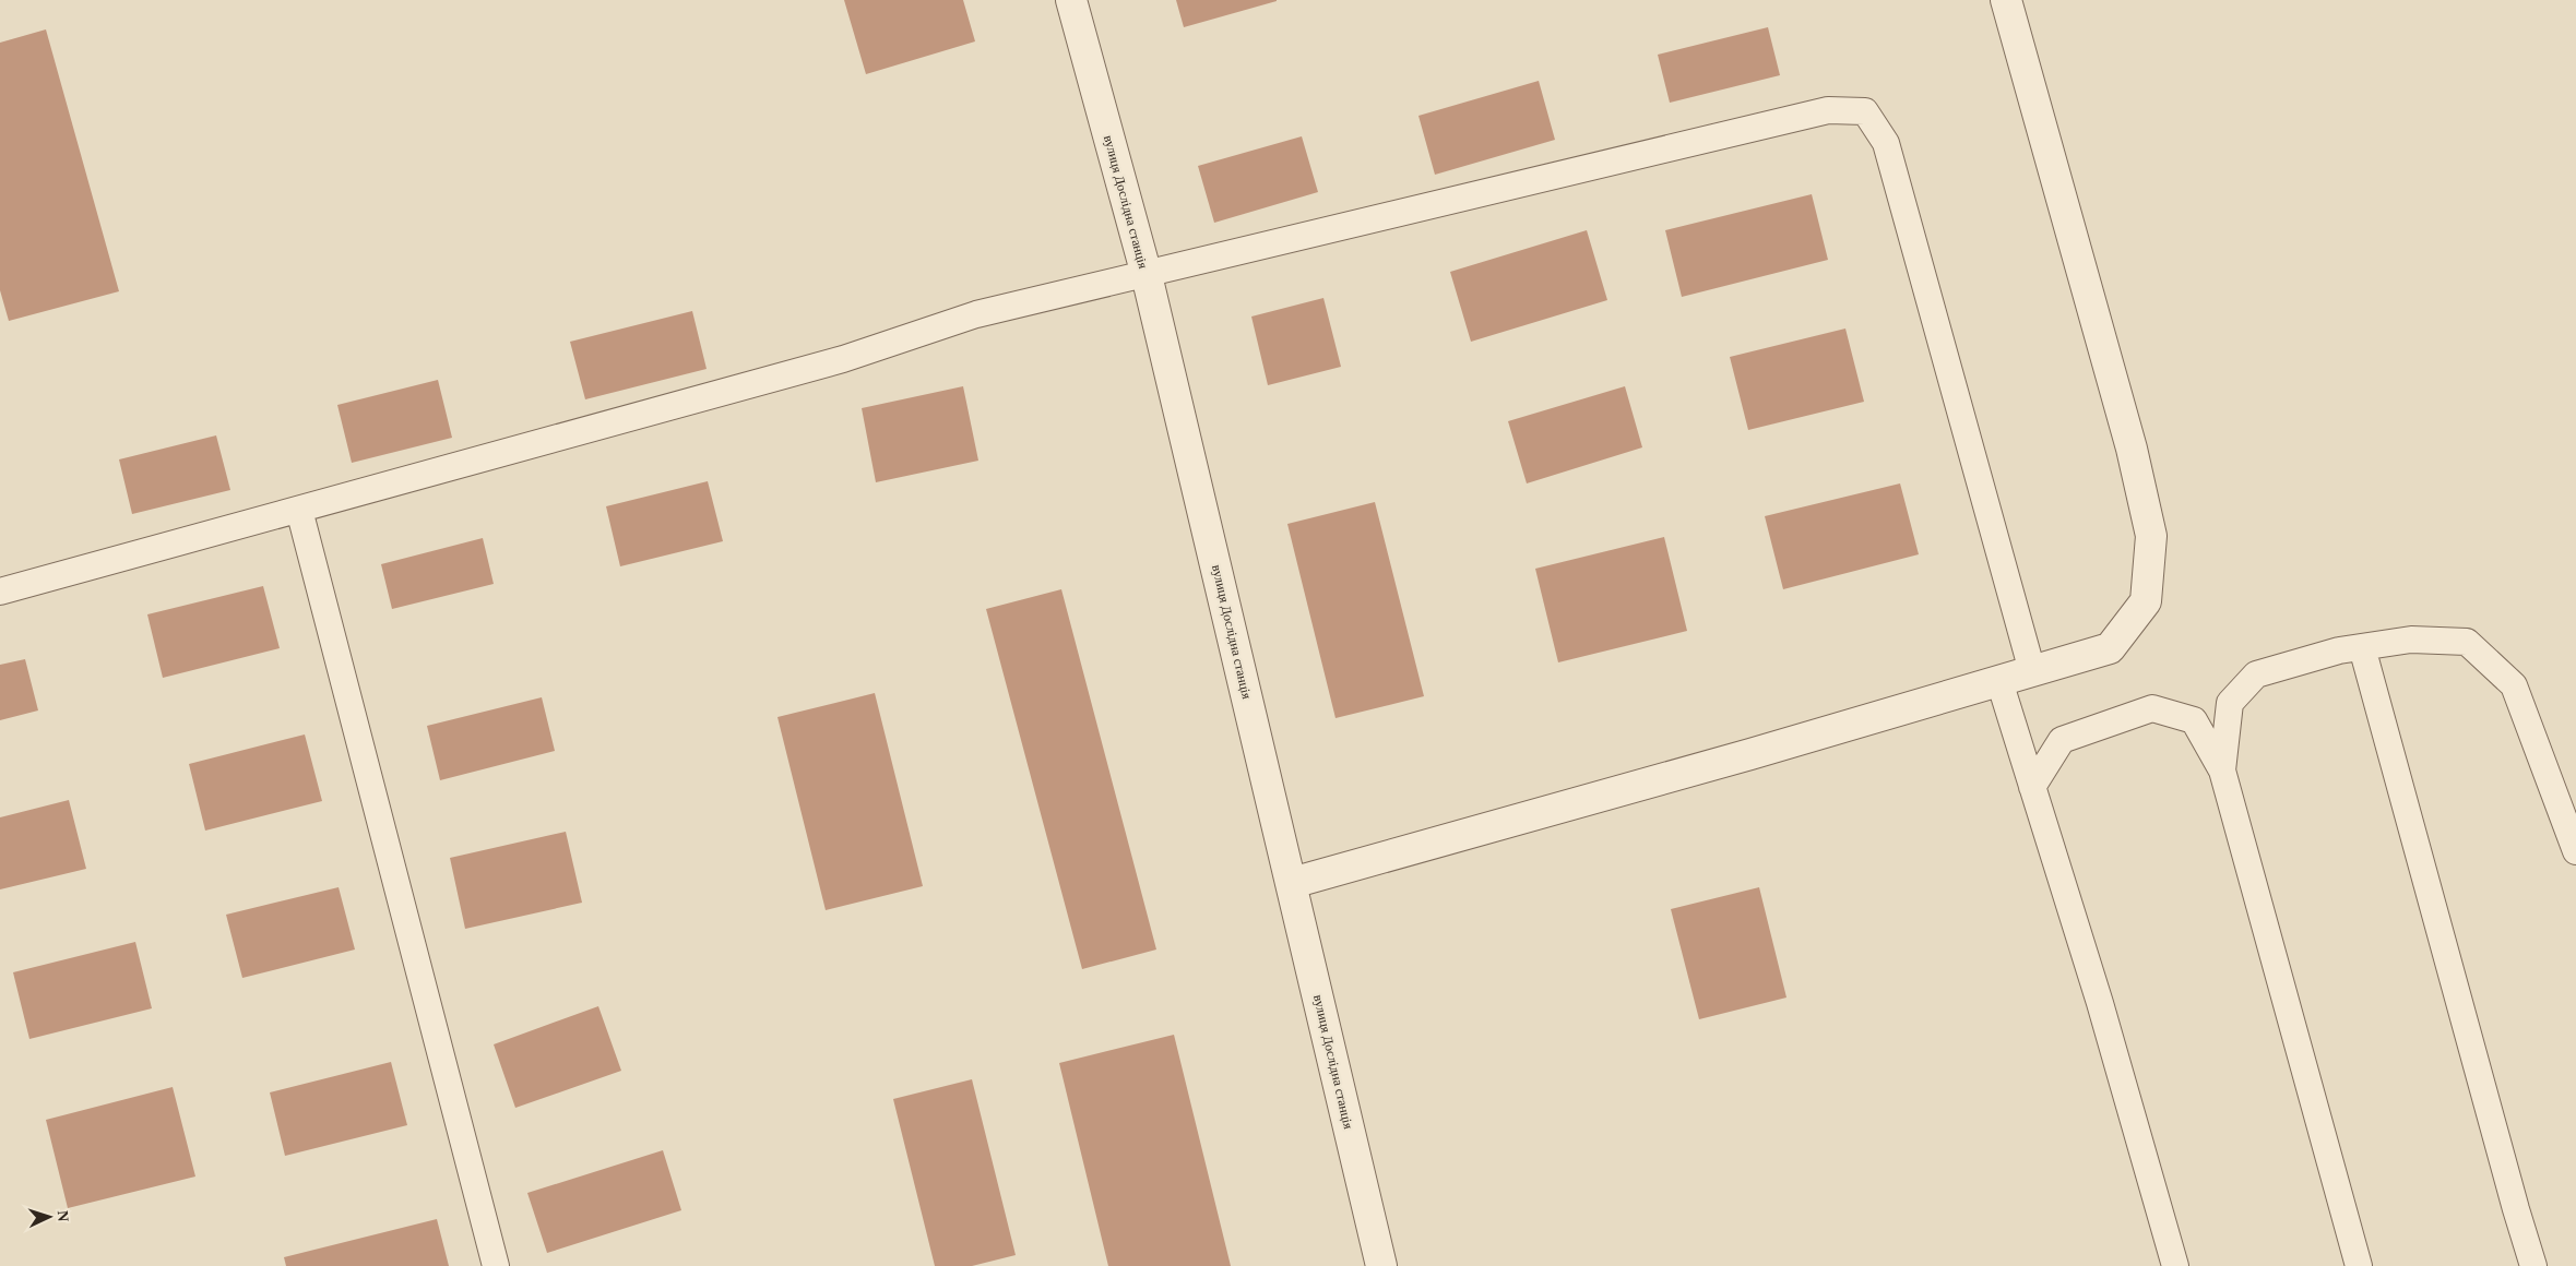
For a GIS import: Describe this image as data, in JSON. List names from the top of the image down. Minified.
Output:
{"streets":{"street":["вулиця Дослідна станція"]},"north":"right"}
